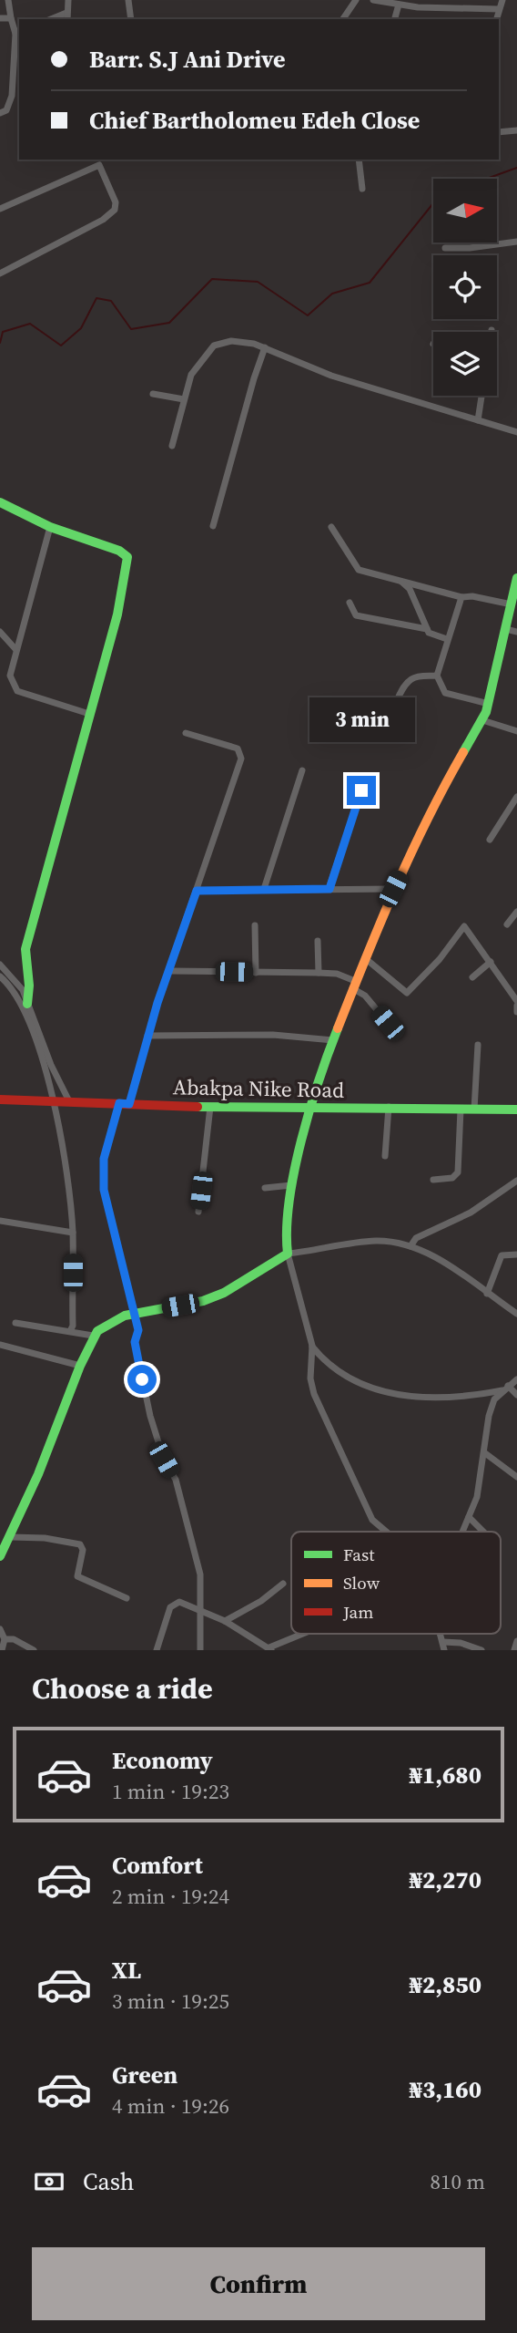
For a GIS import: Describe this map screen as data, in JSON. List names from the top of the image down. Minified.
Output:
{"streets":{"main road":["Abakpa Nike Road"]},"legend":["Fast","Slow","Jam"],"north":"right","page":{"banner":["Barr. S.J Ani Drive","Chief Bartholomeu Edeh Close"],"bubble":"3 min","heading":"Choose a ride","list":[{"name":"Economy","note":"1 min · 19:23","value":"₦1,680"},{"name":"Comfort","note":"2 min · 19:24","value":"₦2,270"},{"name":"XL","note":"3 min · 19:25","value":"₦2,850"},{"name":"Green","note":"4 min · 19:26","value":"₦3,160"}],"pay":["Cash","810 m"],"buttons":"Confirm"}}
